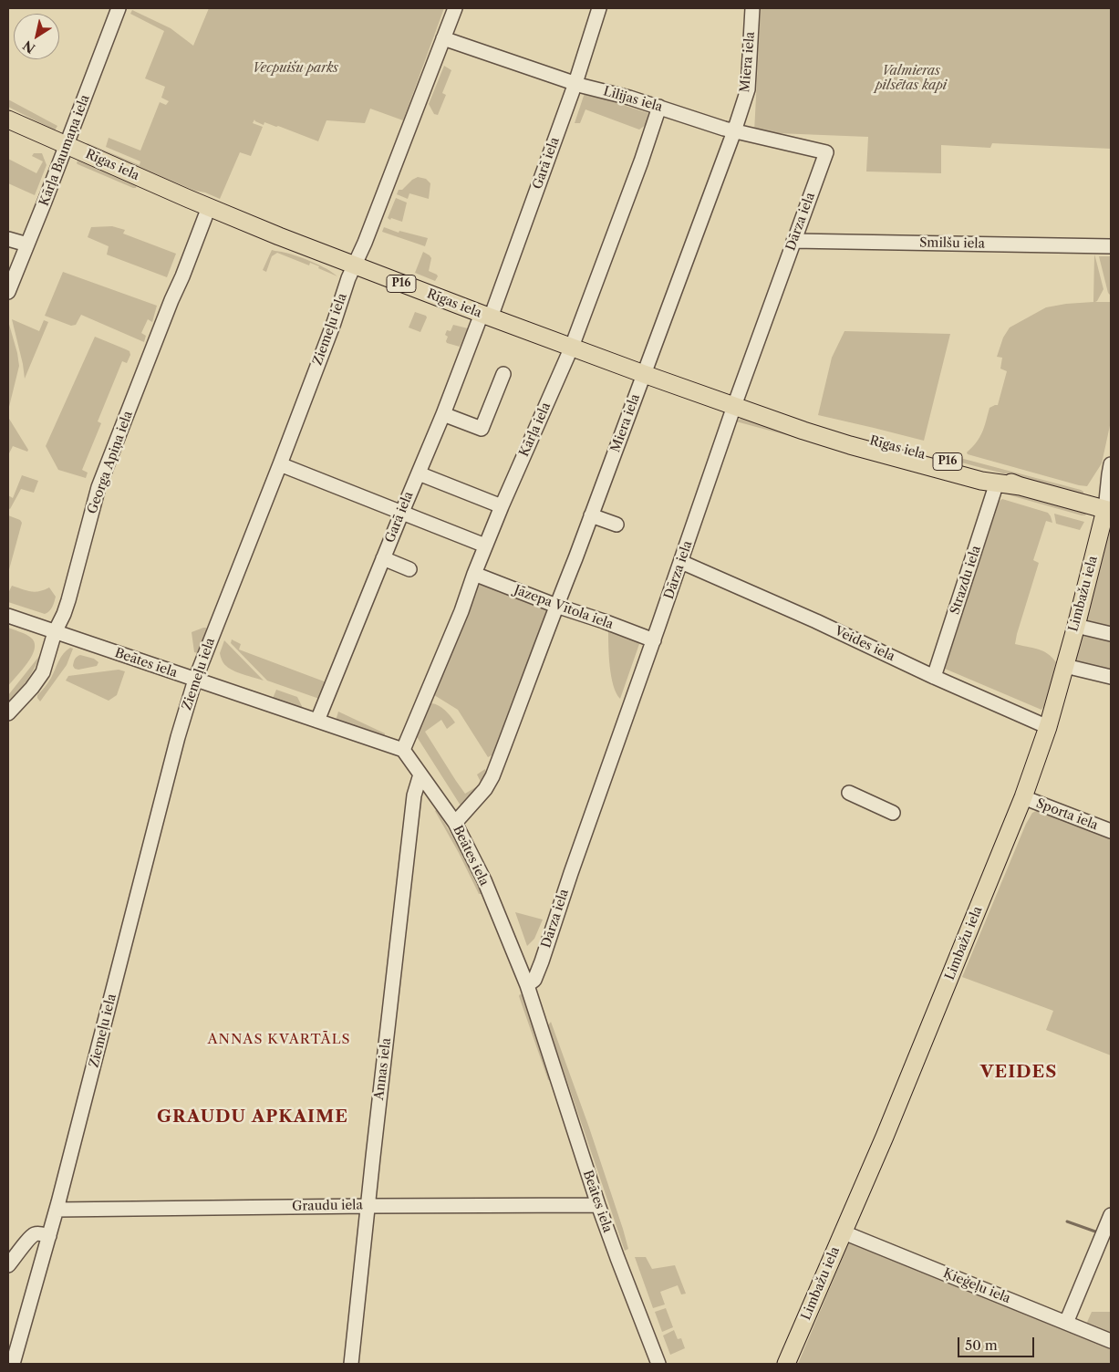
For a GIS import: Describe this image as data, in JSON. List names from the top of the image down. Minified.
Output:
{"streets":{"main road":["Rīgas iela","P16","Limbažu iela"],"street":["Miera iela","Lilijas iela","Kārļa Baumaņa iela","Garā iela","Dārza iela","Smilšu iela","Ziemeļu iela","Kārļa iela","Georga Apiņa iela","Strazdu iela","Jāzepa Vītola iela","Veides iela","Beātes iela","Sporta iela","Annas iela","Graudu iela","Ķieģeļu iela"]},"crossings":[["Miera iela","Lilijas iela"],["Miera iela","Rīgas iela"],["Miera iela","Jāzepa Vītola iela"],["Miera iela","Beātes iela"],["Lilijas iela","Garā iela"],["Lilijas iela","Dārza iela"],["Lilijas iela","Ziemeļu iela"],["Lilijas iela","Kārļa iela"],["Kārļa Baumaņa iela","Rīgas iela"],["Garā iela","Rīgas iela"],["Garā iela","Beātes iela"],["Rīgas iela","Dārza iela"],["Rīgas iela","Ziemeļu iela"],["Rīgas iela","Kārļa iela"],["Rīgas iela","Georga Apiņa iela"],["Rīgas iela","Strazdu iela"],["Rīgas iela","Limbažu iela"],["Dārza iela","Smilšu iela"],["Dārza iela","Jāzepa Vītola iela"],["Dārza iela","Veides iela"],["Dārza iela","Beātes iela"],["Ziemeļu iela","Beātes iela"],["Ziemeļu iela","Graudu iela"],["Kārļa iela","Jāzepa Vītola iela"],["Kārļa iela","Beātes iela"],["Georga Apiņa iela","Beātes iela"],["Strazdu iela","Veides iela"],["Limbažu iela","Veides iela"],["Limbažu iela","Sporta iela"],["Limbažu iela","Ķieģeļu iela"],["Beātes iela","Annas iela"],["Beātes iela","Graudu iela"],["Annas iela","Graudu iela"]],"districts":["ANNAS KVARTĀLS","VEIDES","GRAUDU APKAIME"],"parks":["Vecpuišu parks","Valmieras pilsētas kapi"],"scale_bar":"50 m","north":"bottom left"}
